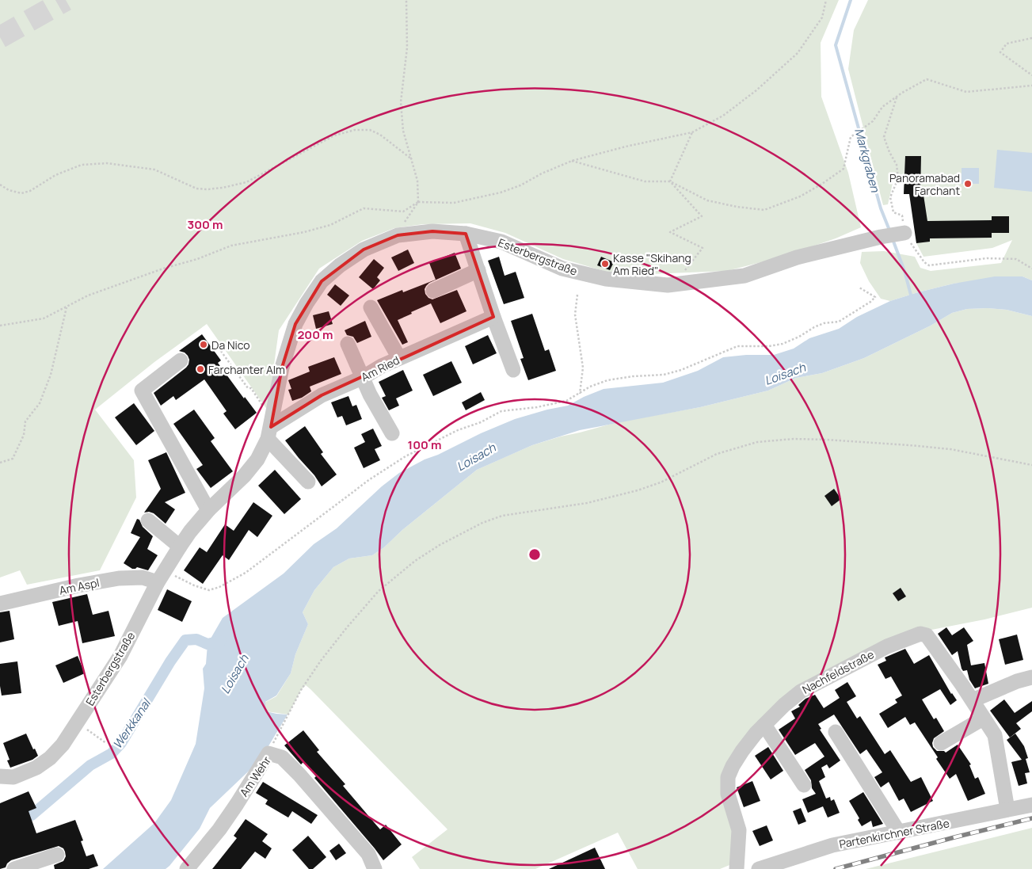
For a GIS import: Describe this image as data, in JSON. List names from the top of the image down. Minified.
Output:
{"streets":{"street":["Esterbergstraße","Am Ried","Am Aspl","Nachfeldstraße","Am Wehr","Partenkirchner Straße"]},"crossings":[["Esterbergstraße","Am Ried"],["Esterbergstraße","Am Aspl"],["Nachfeldstraße","Partenkirchner Straße"]],"water":["Markgraben","Loisach","Werkkanal"],"places":["Panoramabad Farchant","Kasse \"Skihang Am Ried\"","Da Nico","Farchanter Alm"],"rings":["300 m","200 m","100 m"]}
